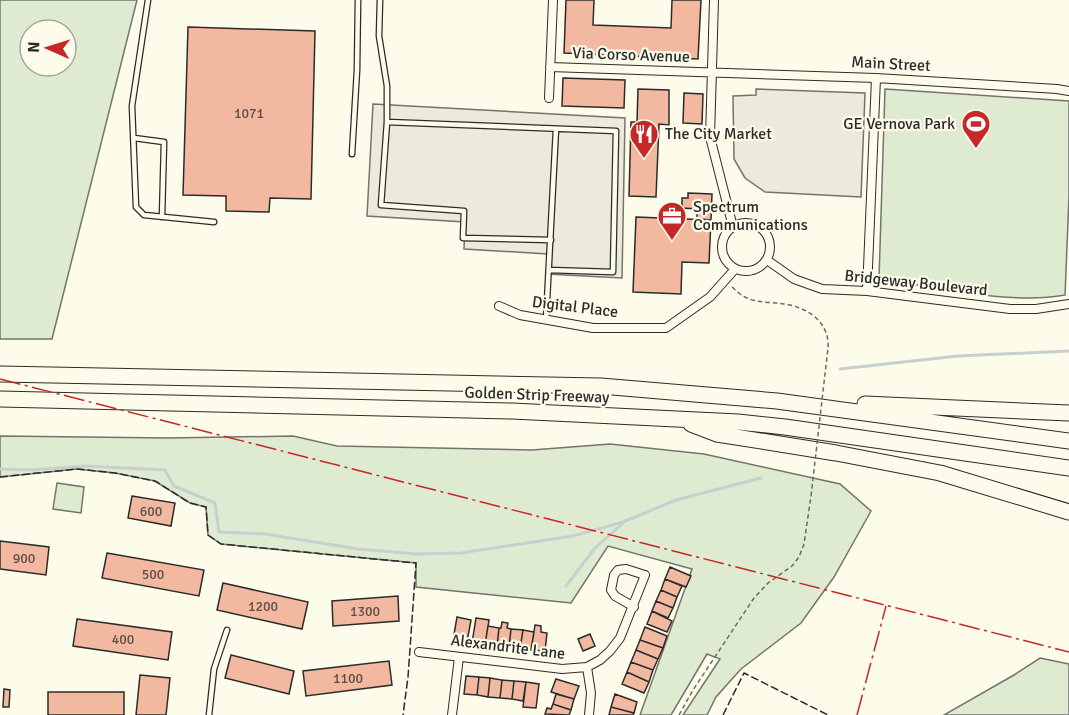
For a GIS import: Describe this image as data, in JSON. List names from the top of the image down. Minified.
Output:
{"streets":{"highway":["Golden Strip Freeway"],"street":["Via Corso Avenue","Main Street","Bridgeway Boulevard","Digital Place","Alexandrite Lane"]},"crossings":[["Via Corso Avenue","Main Street"],["Bridgeway Boulevard","Digital Place"]],"places":{"sports":["GE Vernova Park"],"restaurant":["The City Market"],"office":["Spectrum Communications"]},"house_numbers":["1071","600","900","500","1200","1300","400","1100"],"north":"left"}
